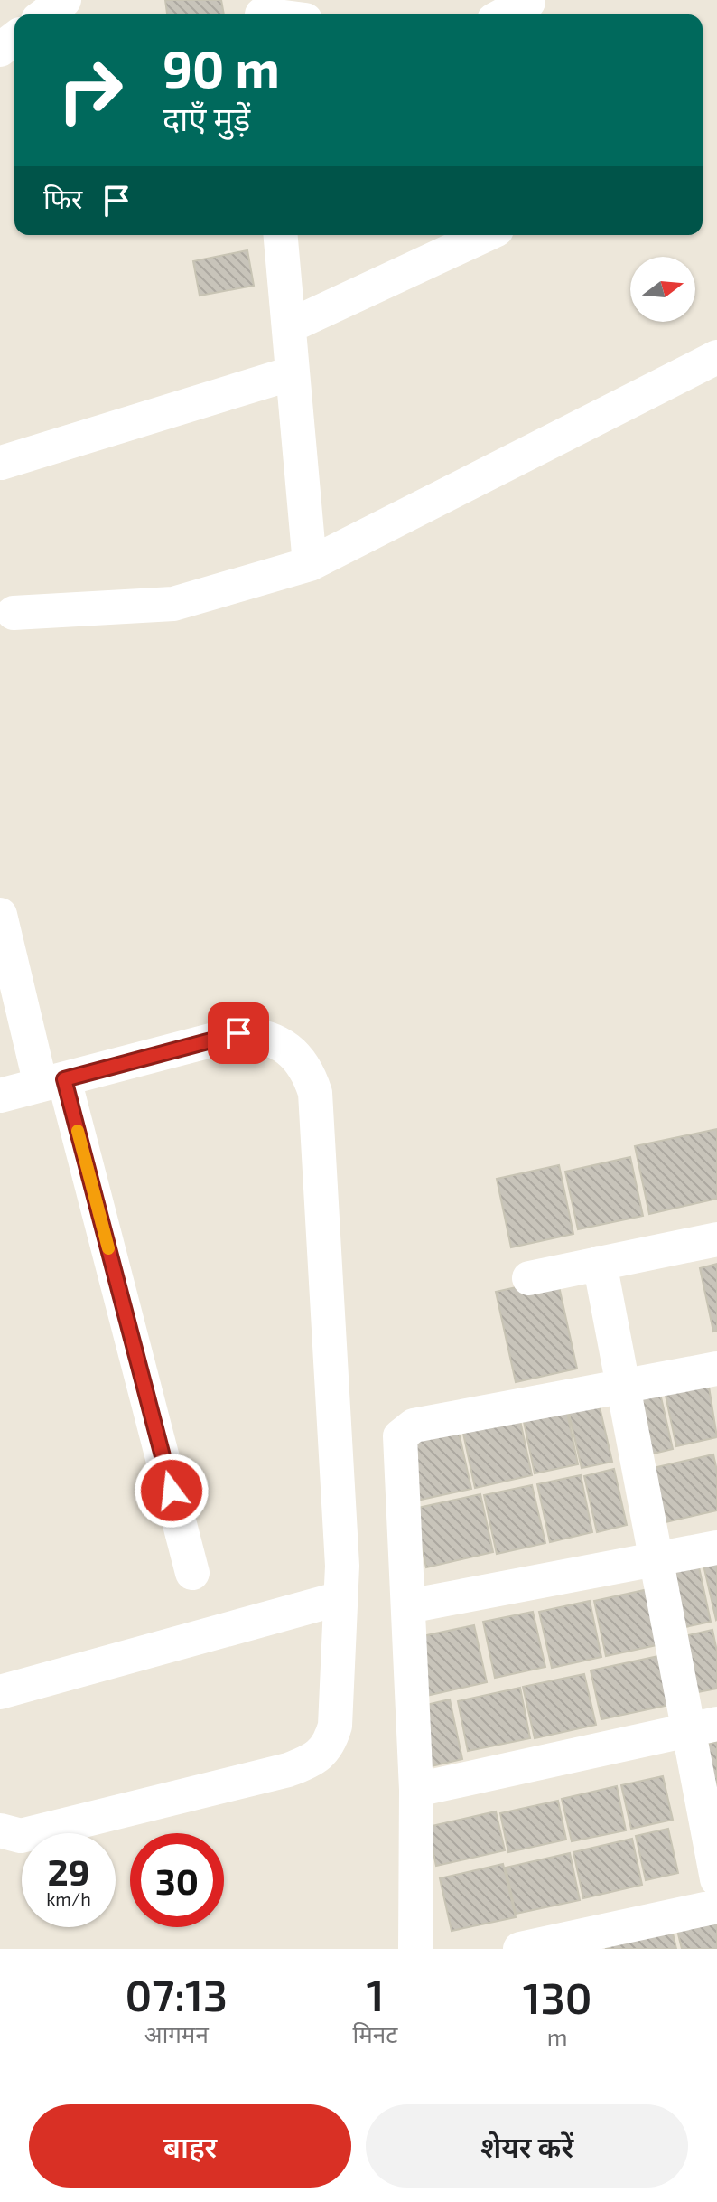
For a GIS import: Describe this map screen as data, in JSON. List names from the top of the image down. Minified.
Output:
{"north":"right","page":{"turn":["90 m","दाएँ मुड़ें"],"then":"फिर","speed":"29 km/h","limit":"30","eta":["07:13","आगमन","1","मिनट","130","m"],"buttons":["बाहर","शेयर करें"]}}
